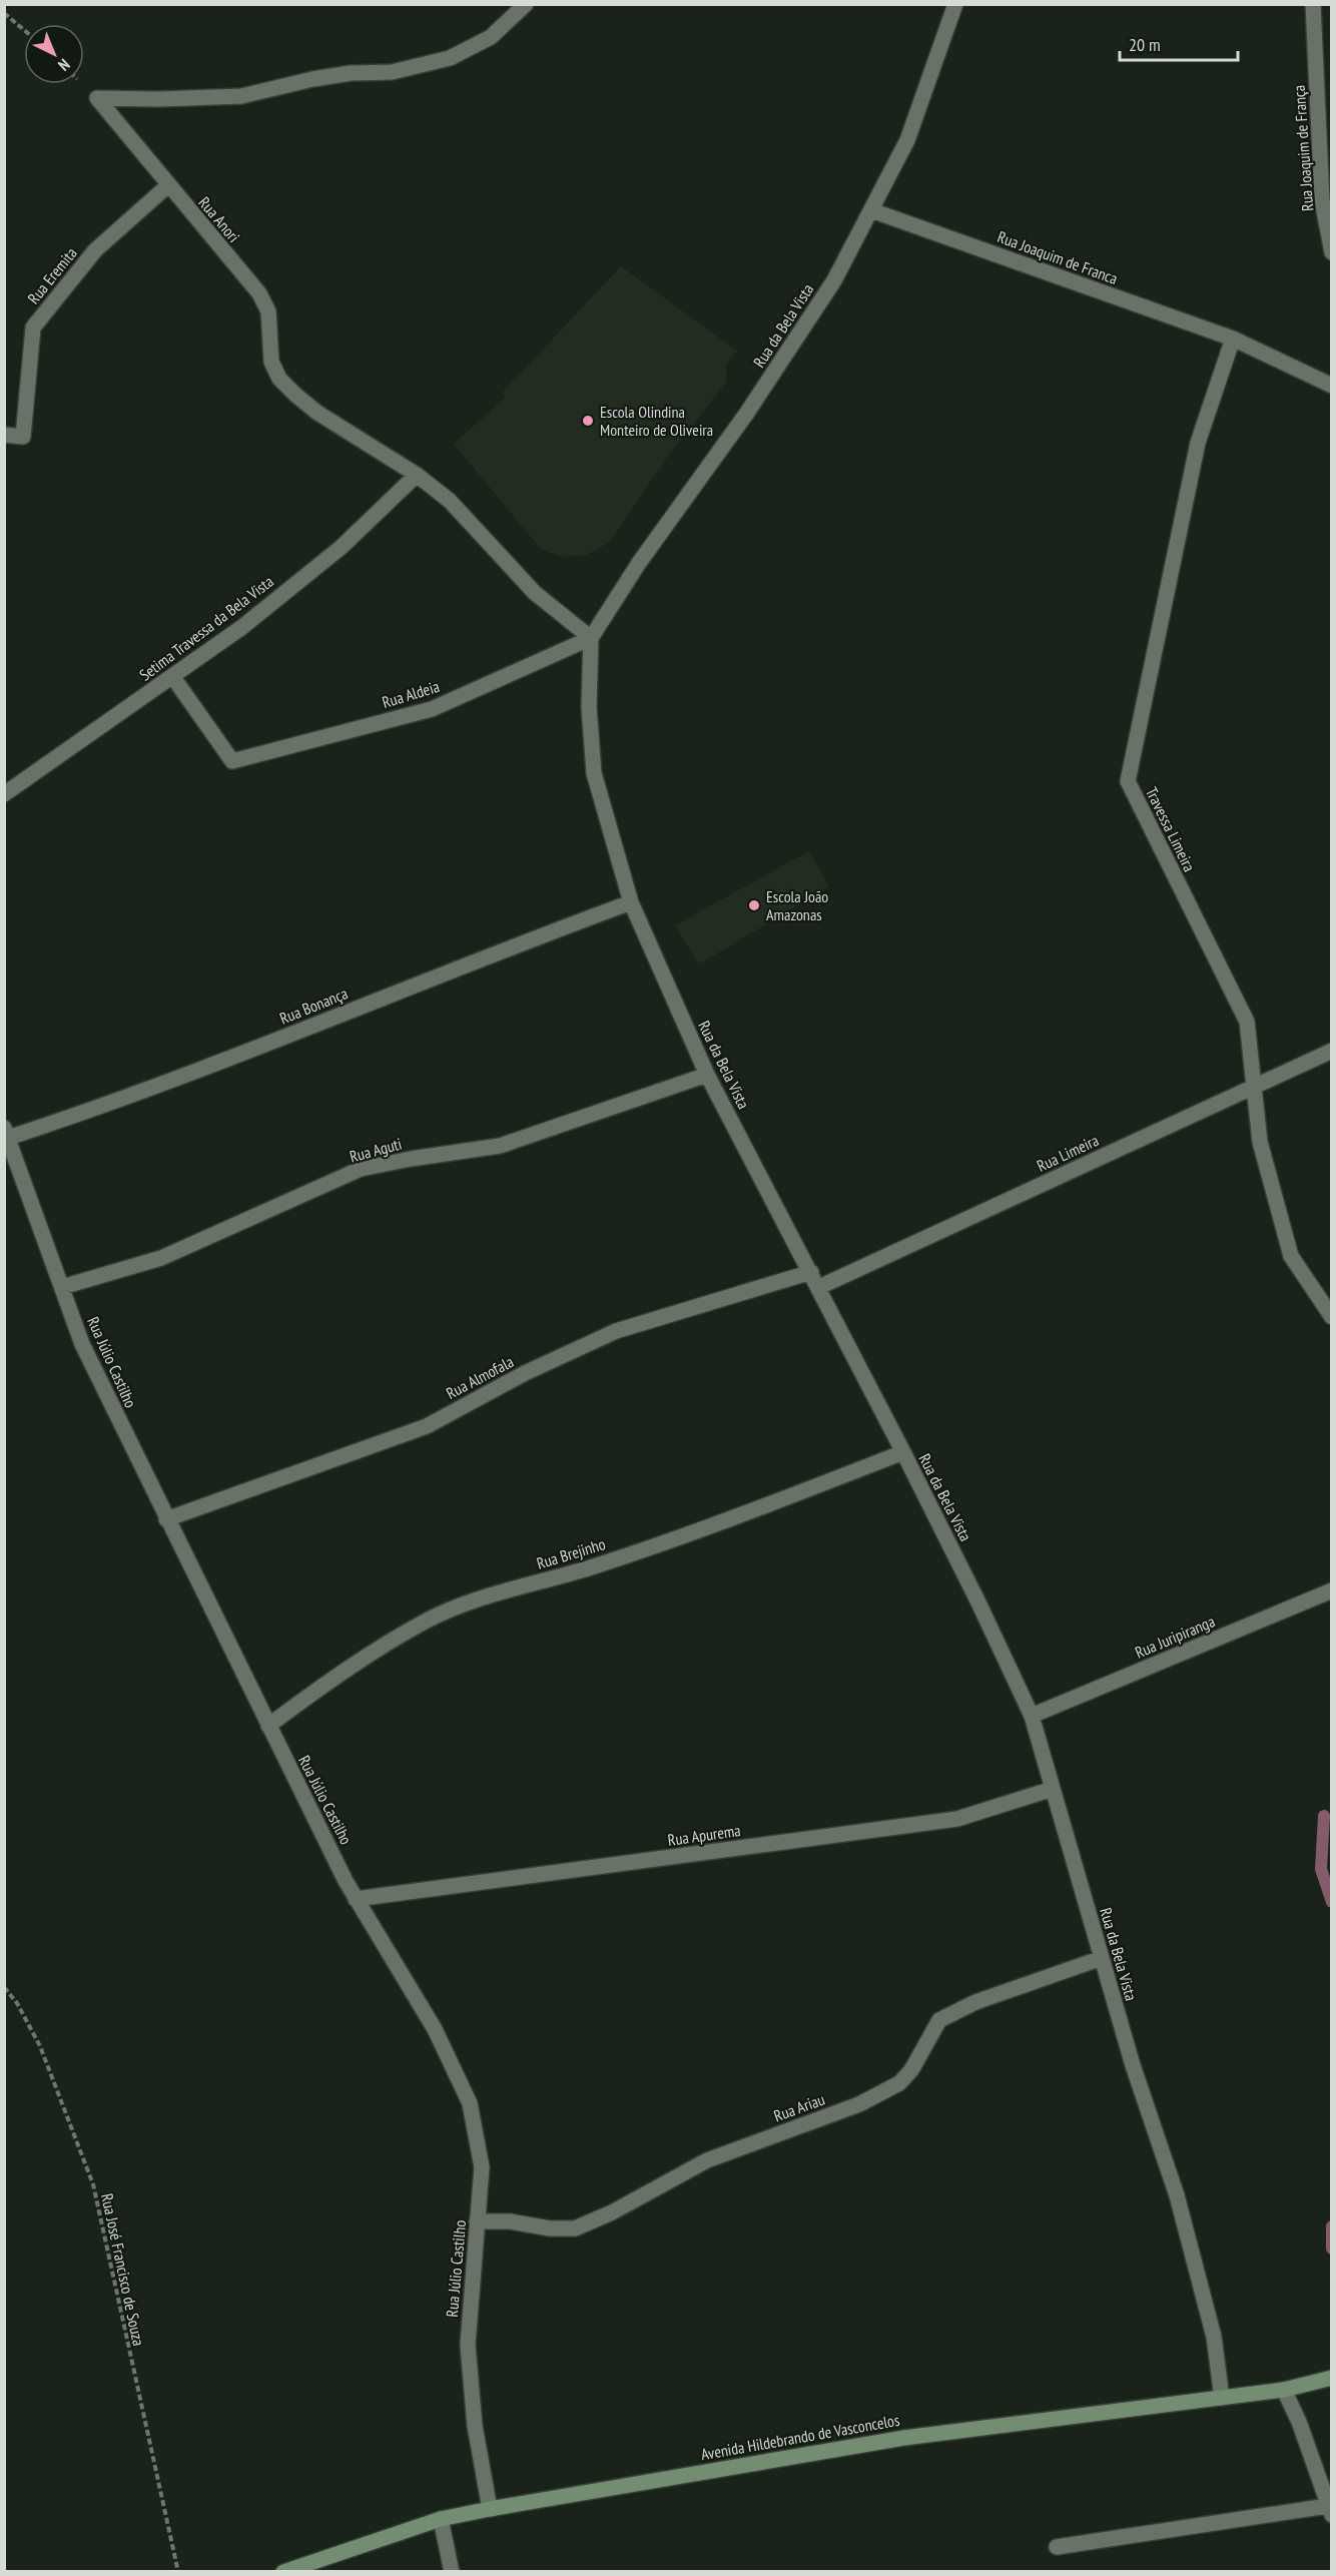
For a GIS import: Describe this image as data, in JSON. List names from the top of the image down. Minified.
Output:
{"streets":{"street":["Rua Joaquim de França","Rua Anori","Rua Joaquim de Franca","Rua Eremita","Rua da Bela Vista","Setima Travessa da Bela Vista","Rua Aldeia","Travessa Limeira","Rua Bonança","Rua Aguti","Rua Limeira","Rua Júlio Castilho","Rua Almofala","Rua Brejinho","Rua Juripiranga","Rua Apurema","Rua Ariau","Avenida Hildebrando de Vasconcelos"],"path":["Rua José Francisco de Souza"]},"crossings":[["Rua Anori","Rua Eremita"],["Rua Anori","Setima Travessa da Bela Vista"],["Rua Joaquim de Franca","Rua da Bela Vista"],["Rua Joaquim de Franca","Travessa Limeira"],["Rua da Bela Vista","Rua Aldeia"],["Rua da Bela Vista","Rua Bonança"],["Rua da Bela Vista","Rua Aguti"],["Rua da Bela Vista","Rua Limeira"],["Rua da Bela Vista","Rua Almofala"],["Rua da Bela Vista","Rua Brejinho"],["Rua da Bela Vista","Rua Juripiranga"],["Rua da Bela Vista","Rua Apurema"],["Rua da Bela Vista","Rua Ariau"],["Rua da Bela Vista","Avenida Hildebrando de Vasconcelos"],["Setima Travessa da Bela Vista","Rua Aldeia"],["Travessa Limeira","Rua Limeira"],["Rua Bonança","Rua Júlio Castilho"],["Rua Aguti","Rua Júlio Castilho"],["Rua Júlio Castilho","Rua Almofala"],["Rua Júlio Castilho","Rua Brejinho"],["Rua Júlio Castilho","Rua Apurema"],["Rua Júlio Castilho","Rua Ariau"],["Rua Júlio Castilho","Avenida Hildebrando de Vasconcelos"]],"places":["Escola Olindina Monteiro de Oliveira","Escola João Amazonas"],"scale_bar":"20 m","north":"bottom right"}
